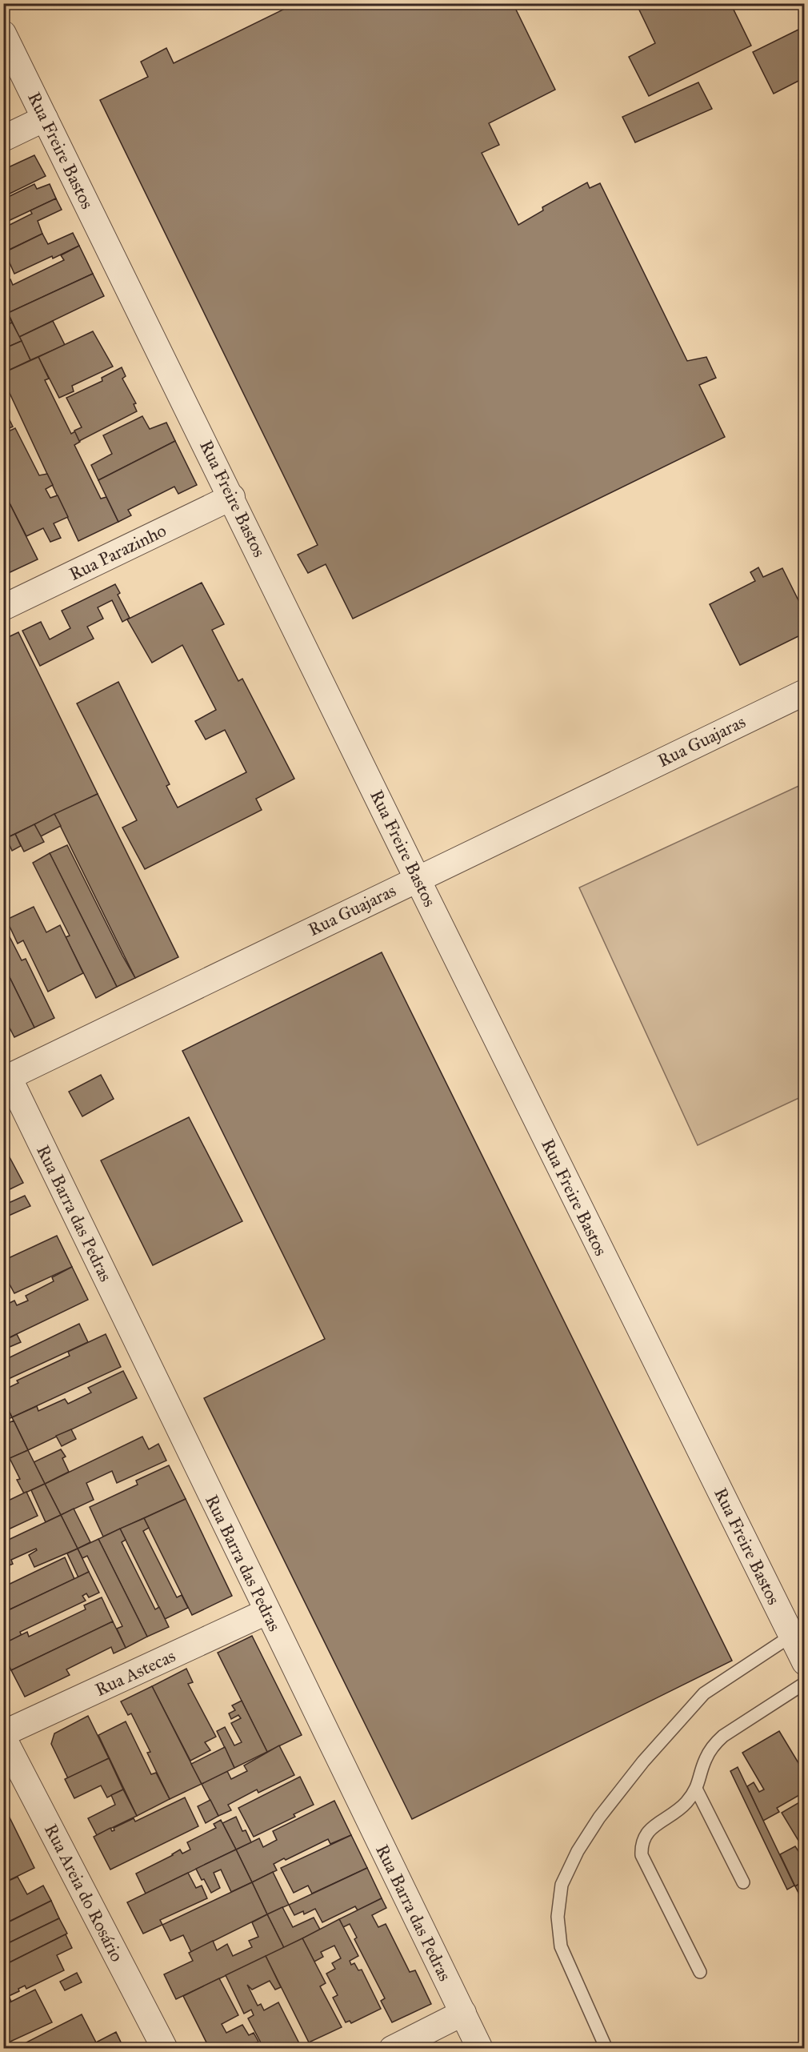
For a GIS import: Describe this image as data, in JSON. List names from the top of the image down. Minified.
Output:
{"streets":{"street":["Rua Freire Bastos","Rua Parazinho","Rua Guajaras","Rua Barra das Pedras","Rua Astecas","Rua Areia do Rosário"]},"crossings":[["Rua Freire Bastos","Rua Parazinho"],["Rua Freire Bastos","Rua Guajaras"],["Rua Guajaras","Rua Barra das Pedras"],["Rua Barra das Pedras","Rua Astecas"],["Rua Astecas","Rua Areia do Rosário"]]}
